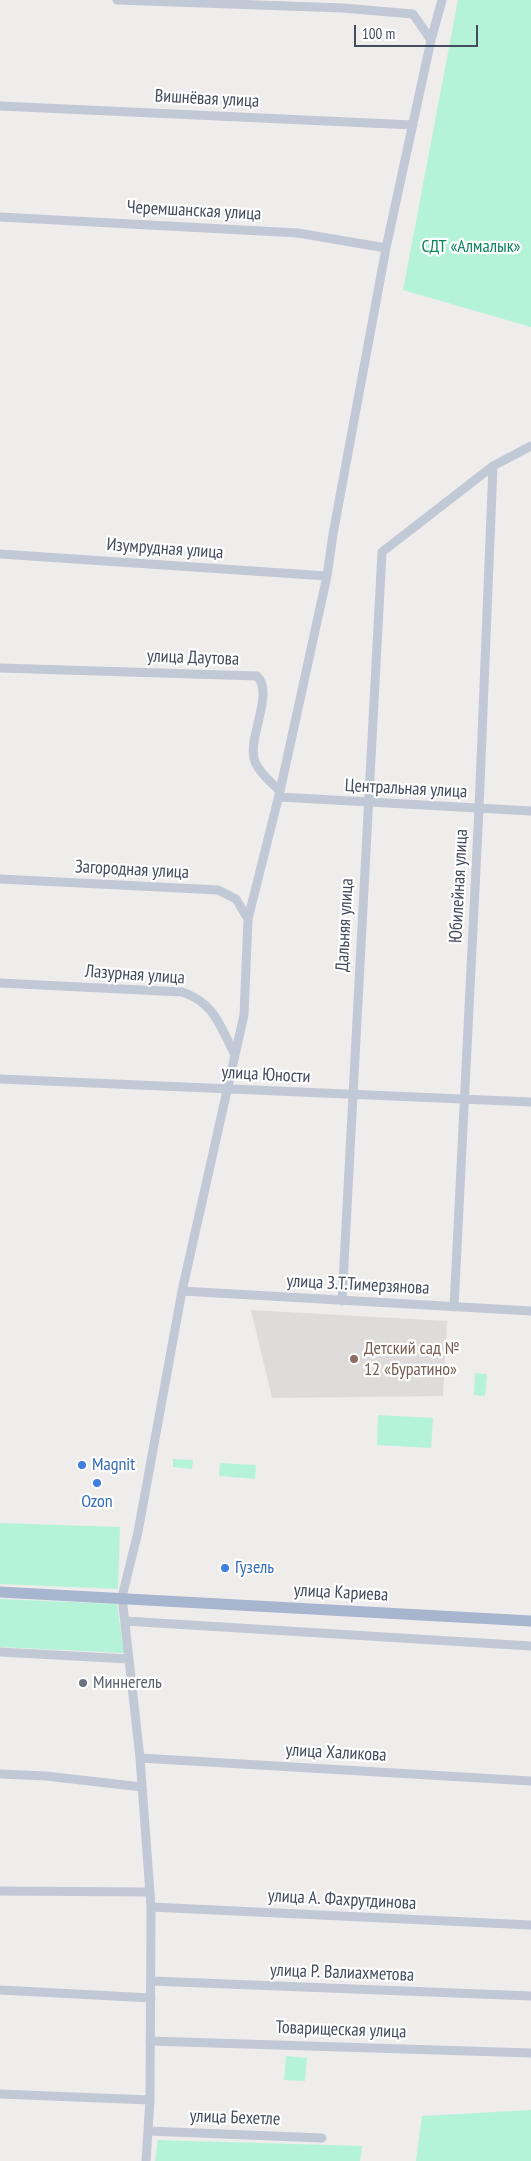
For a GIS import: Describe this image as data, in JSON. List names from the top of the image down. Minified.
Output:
{"streets":{"main road":["улица Кариева"],"street":["Вишнёвая улица","Черемшанская улица","Изумрудная улица","улица Даутова","Центральная улица","Загородная улица","Юбилейная улица","Дальняя улица","Лазурная улица","улица Юности","улица З.Т.Тимерзянова","улица Халикова","улица А. Фахрутдинова","улица Р. Валиахметова","Товарищеская улица","улица Бехетле"]},"crossings":[["улица Даутова","Центральная улица"],["Центральная улица","Юбилейная улица"],["Центральная улица","Дальняя улица"],["Юбилейная улица","Дальняя улица"],["Юбилейная улица","улица Юности"],["Юбилейная улица","улица З.Т.Тимерзянова"],["Дальняя улица","улица Юности"],["Дальняя улица","улица З.Т.Тимерзянова"]],"parks":["СДТ «Алмалык»"],"places":["Детский сад № 12 «Буратино»","Magnit","Ozon","Гузель","Миннегель"],"scale_bar":"100 m"}
